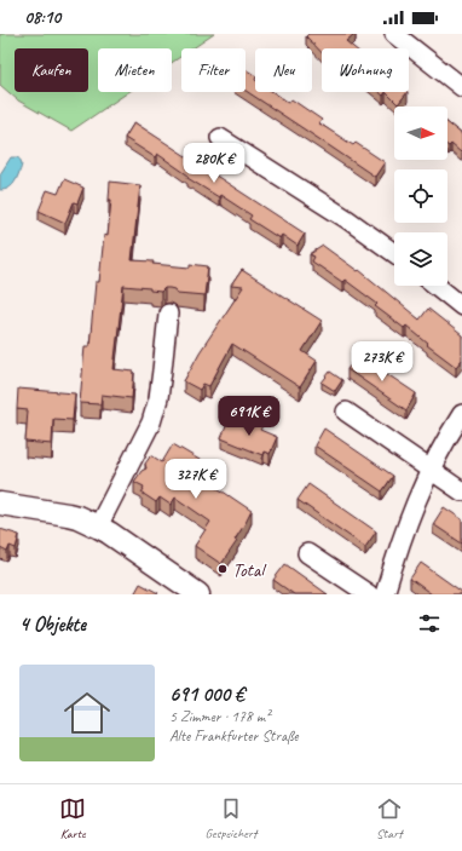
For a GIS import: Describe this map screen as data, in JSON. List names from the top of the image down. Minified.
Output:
{"places":["Total"],"north":"right","page":{"status":"08:10","chip":["Kaufen","Mieten","Filter","Neu","Wohnung"],"price":["280K €","273K €","691K €","327K €"],"heading":"4 Objekte","list":[{"name":"691 000 €","note":"5 Zimmer · 178 m² · Alte Frankfurter Straße"}],"tabs":["Karte","Gespeichert","Start"]}}
